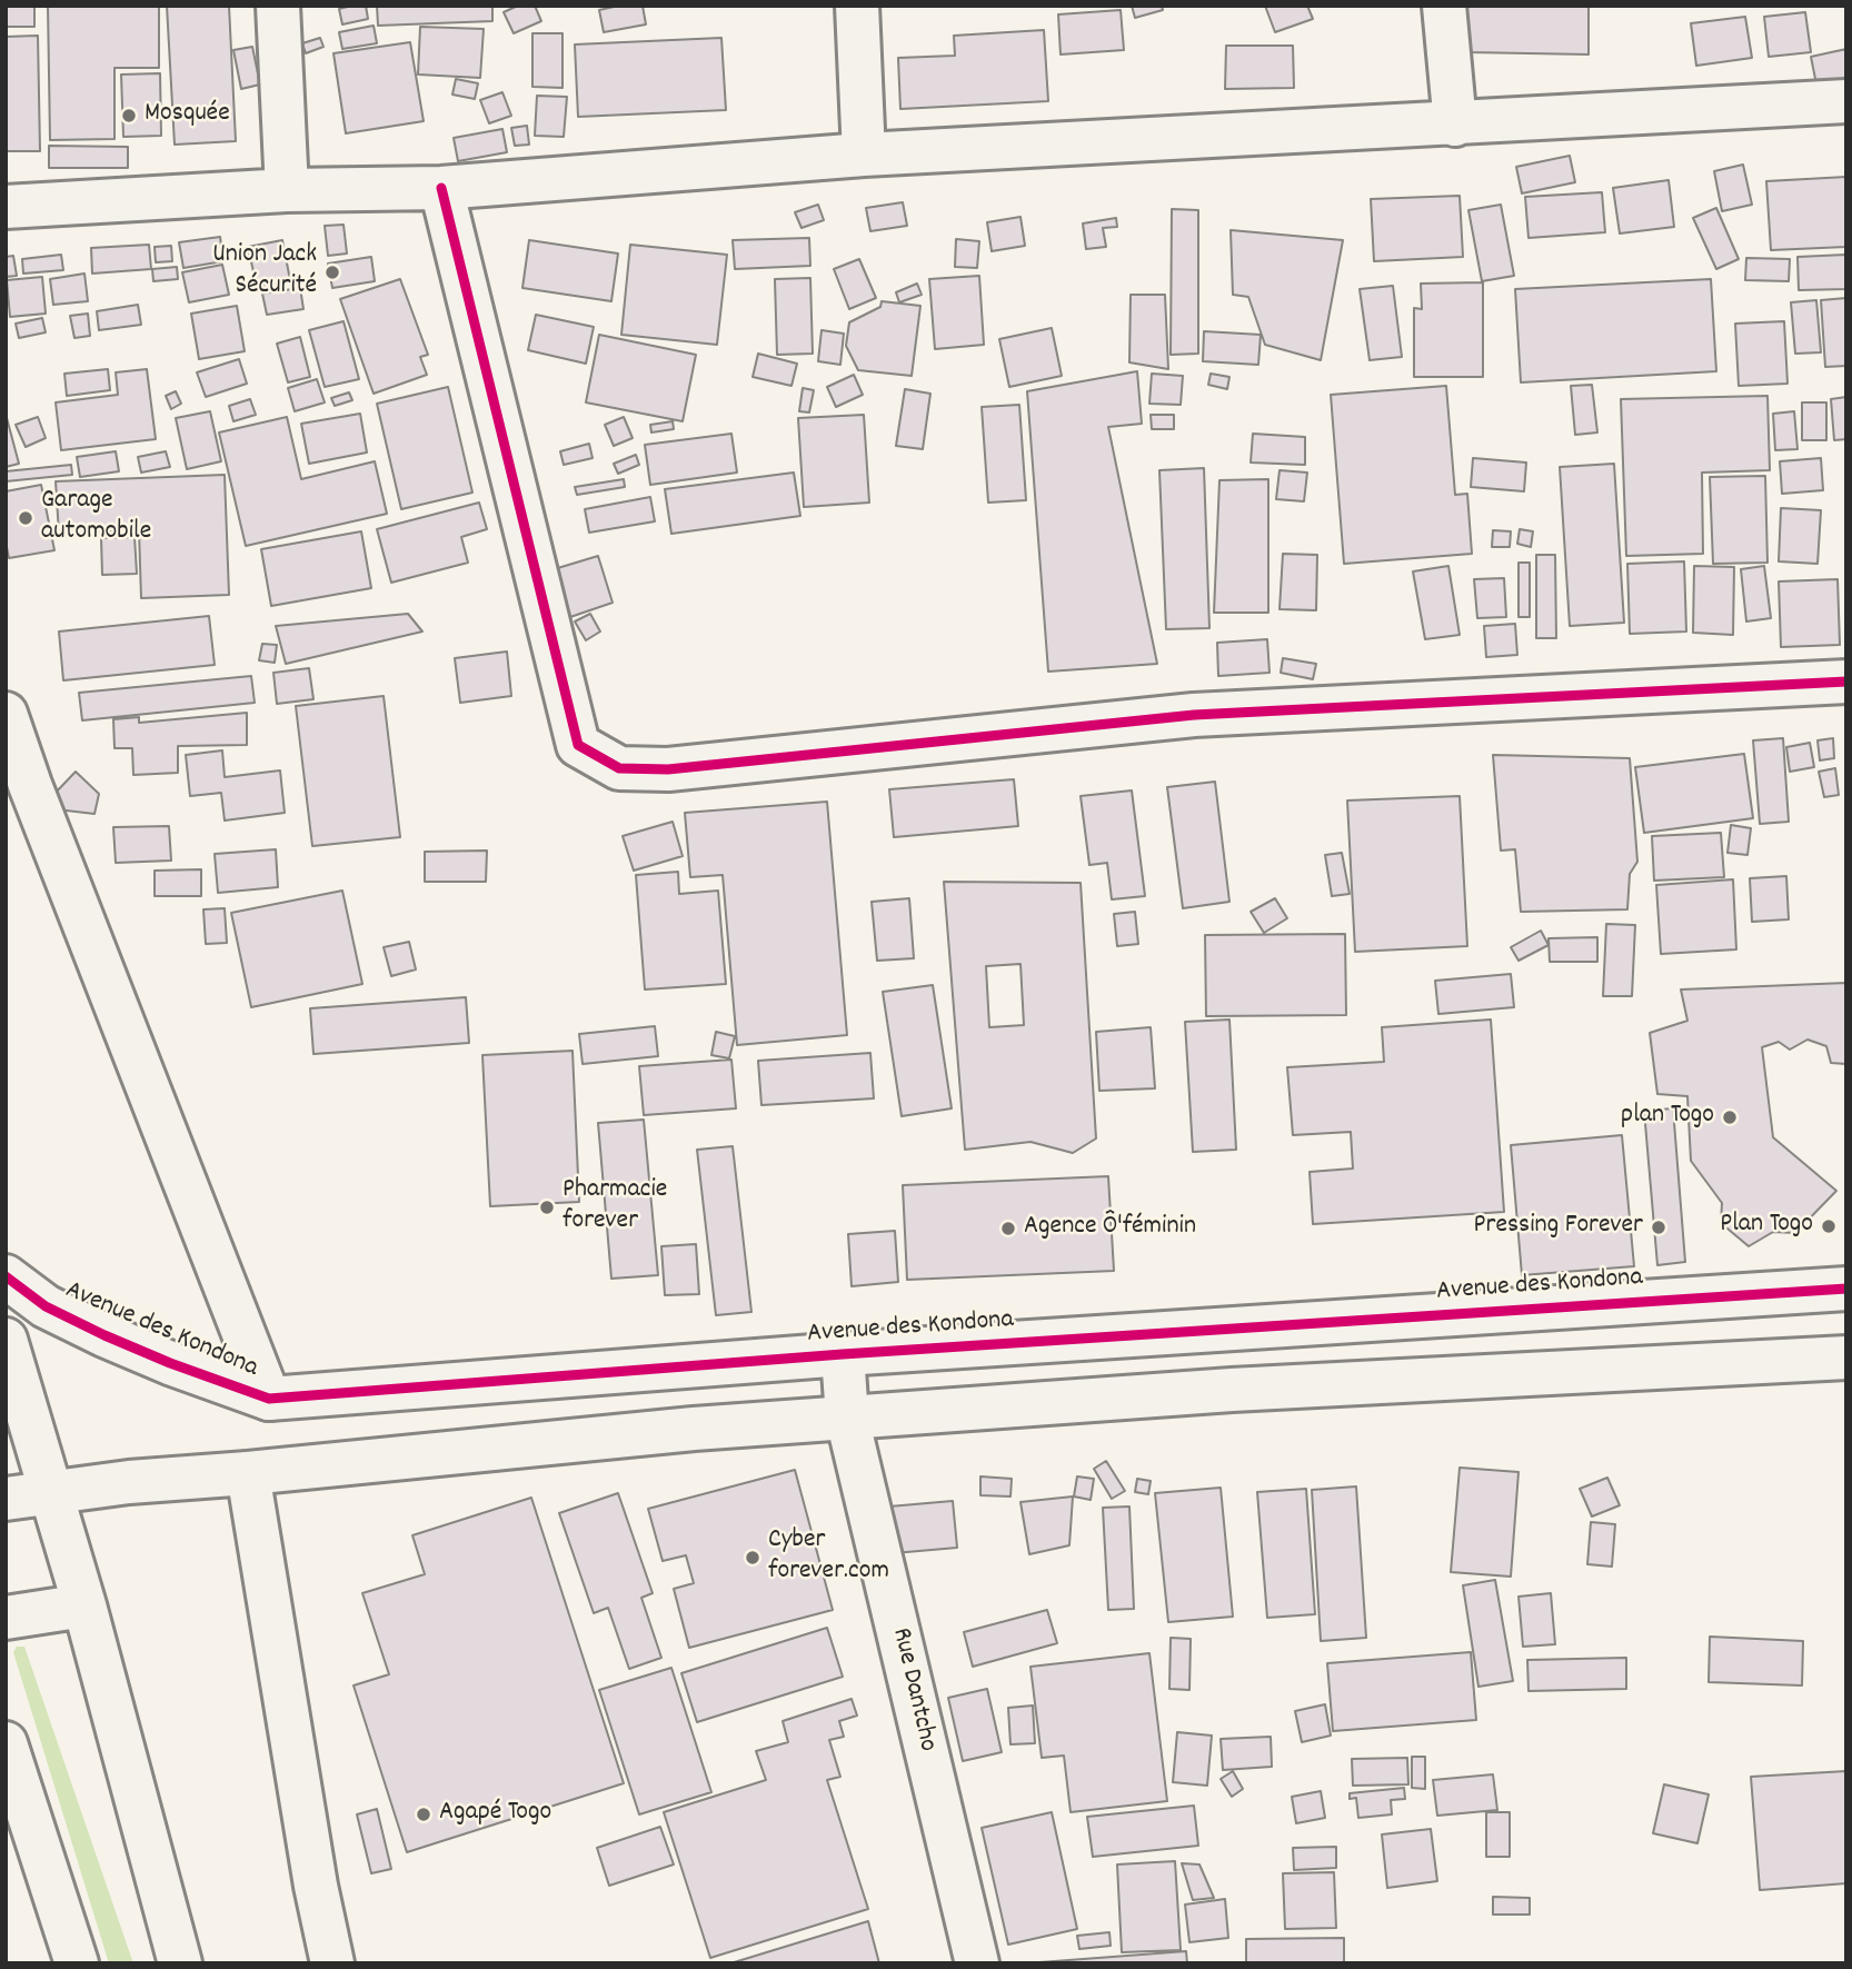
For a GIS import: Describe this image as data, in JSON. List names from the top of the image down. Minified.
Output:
{"streets":{"main road":["Avenue des Kondona","Rue Dantcho"]},"crossings":[["Avenue des Kondona","Rue Dantcho"]],"places":["Mosquée","Union Jack Sécurité","Garage automobile","plan Togo","Pharmacie forever","Plan Togo","Pressing Forever","Agence Ô'féminin","Cyber forever.com","Agapé Togo"]}
